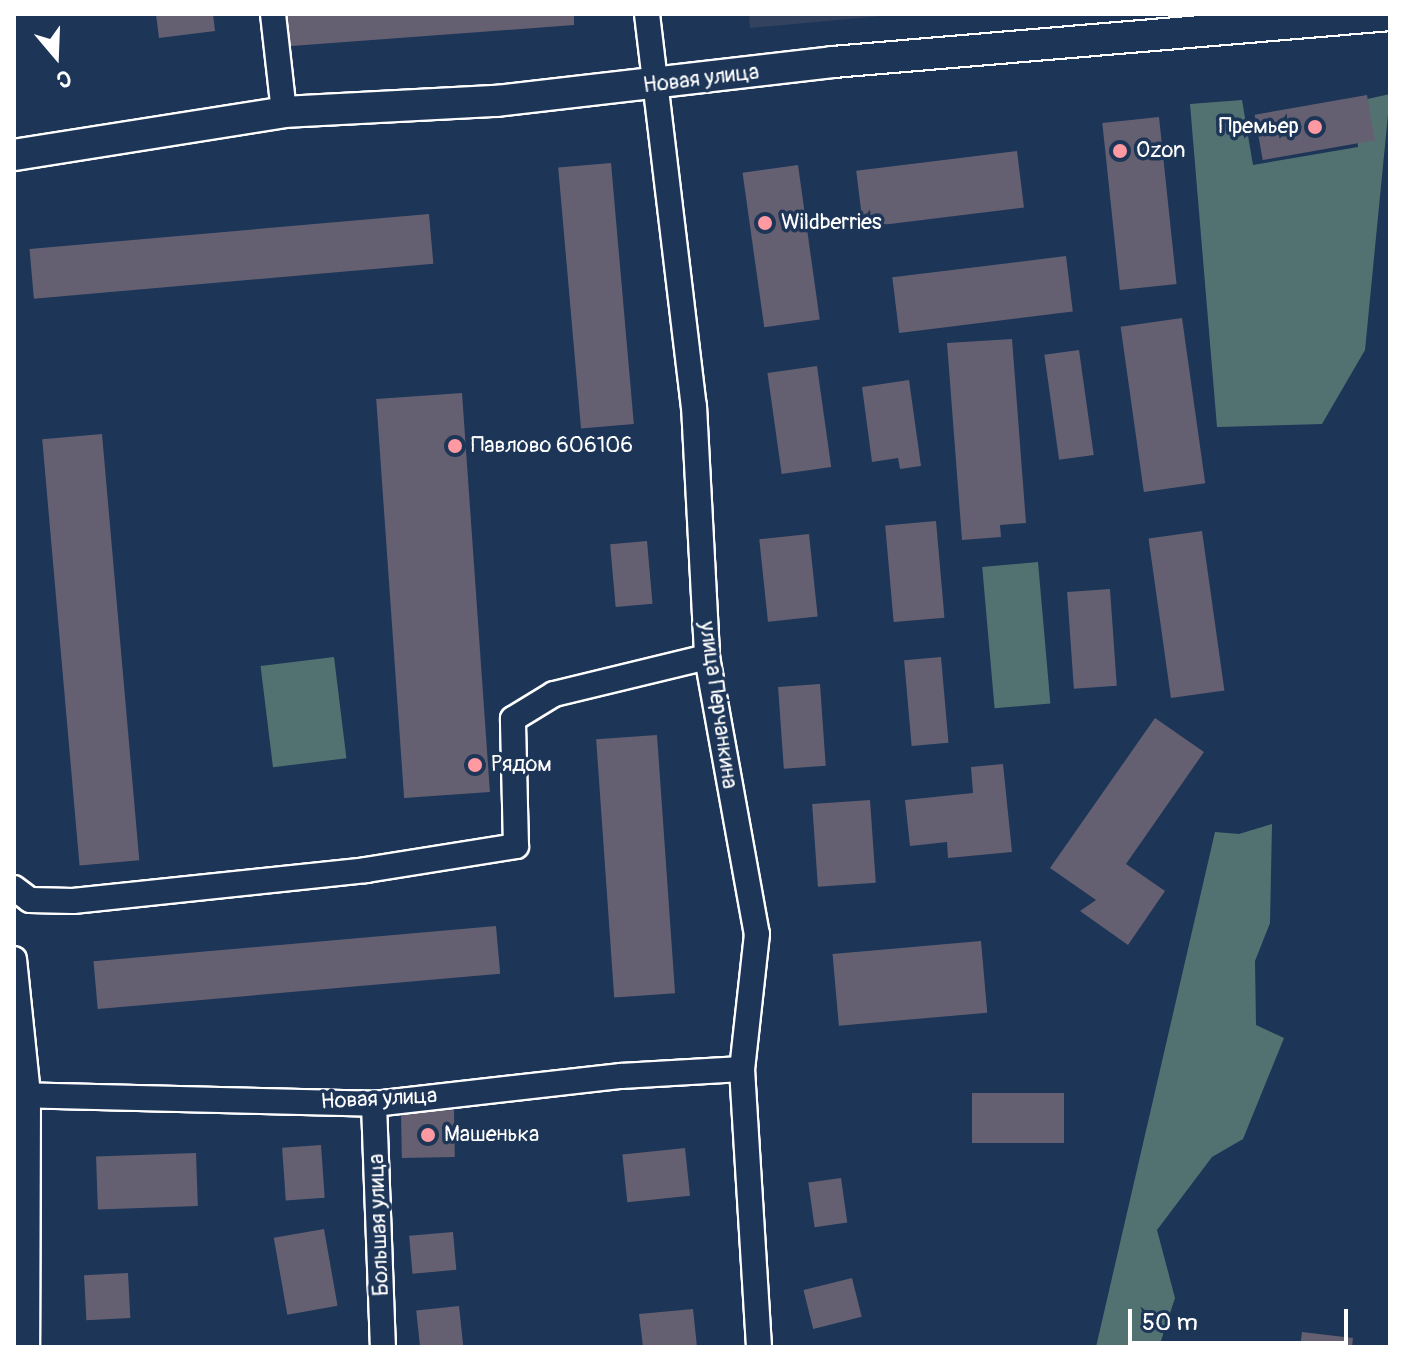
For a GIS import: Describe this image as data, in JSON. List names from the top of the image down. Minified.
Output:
{"streets":{"street":["Новая улица","улица Перчанкина","Большая улица"]},"crossings":[["Новая улица","улица Перчанкина"],["Новая улица","Большая улица"]],"places":["Премьер","Ozon","Wildberries","Павлово 606106","Рядом","Машенька"],"scale_bar":"50 m","north":"bottom"}
